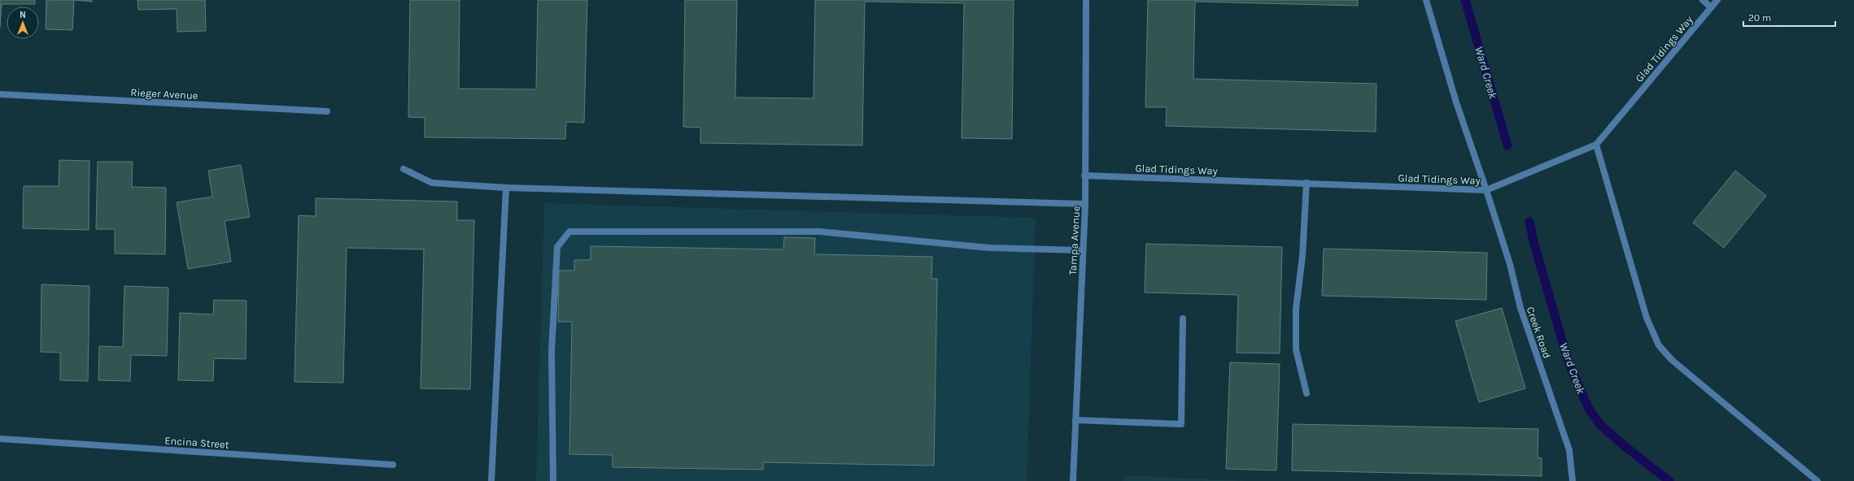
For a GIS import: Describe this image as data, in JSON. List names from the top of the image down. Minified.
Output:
{"streets":{"street":["Glad Tidings Way","Rieger Avenue","Tampa Avenue","Creek Road","Encina Street"]},"crossings":[["Glad Tidings Way","Tampa Avenue"],["Glad Tidings Way","Creek Road"]],"water":["Ward Creek"],"scale_bar":"20 m","north":"top"}
